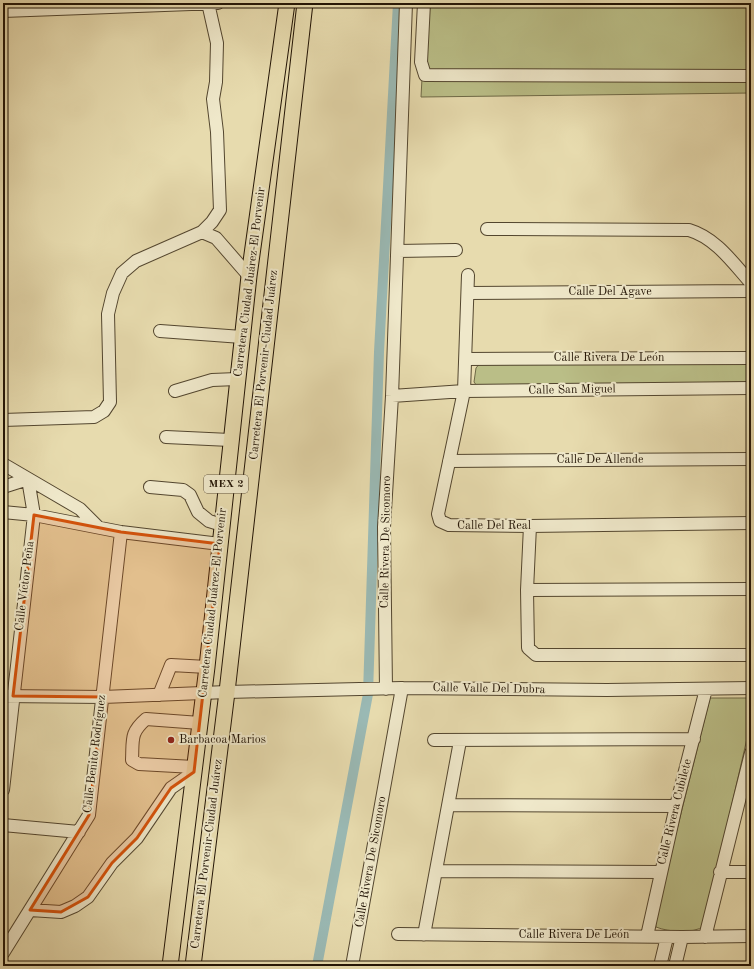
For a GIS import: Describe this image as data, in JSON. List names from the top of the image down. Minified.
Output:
{"streets":{"main road":["Carretera Ciudad Juárez-El Porvenir","Carretera El Porvenir-Ciudad Juárez","MEX 2"],"street":["Calle Del Agave","Calle Rivera De León","Calle San Miguel","Calle De Allende","Calle Del Real","Calle Rivera De Sicomoro","Calle Víctor Peña","Calle Valle Del Dubra","Calle Benito Rodríguez","Calle Rivera Cubilete"]},"crossings":[["Carretera Ciudad Juárez-El Porvenir","Calle Valle Del Dubra"],["Calle Del Agave","Calle Del Real"],["Calle Rivera De León","Calle Del Real"],["Calle Rivera De León","Calle Rivera Cubilete"],["Carretera El Porvenir-Ciudad Juárez","Calle Valle Del Dubra"],["Calle San Miguel","Calle Del Real"],["Calle San Miguel","Calle Rivera De Sicomoro"],["Calle De Allende","Calle Del Real"],["Calle Rivera De Sicomoro","Calle Valle Del Dubra"],["Calle Víctor Peña","Calle Valle Del Dubra"],["Calle Valle Del Dubra","Calle Benito Rodríguez"],["Calle Valle Del Dubra","Calle Rivera Cubilete"]],"places":["Barbacoa Marios"]}
